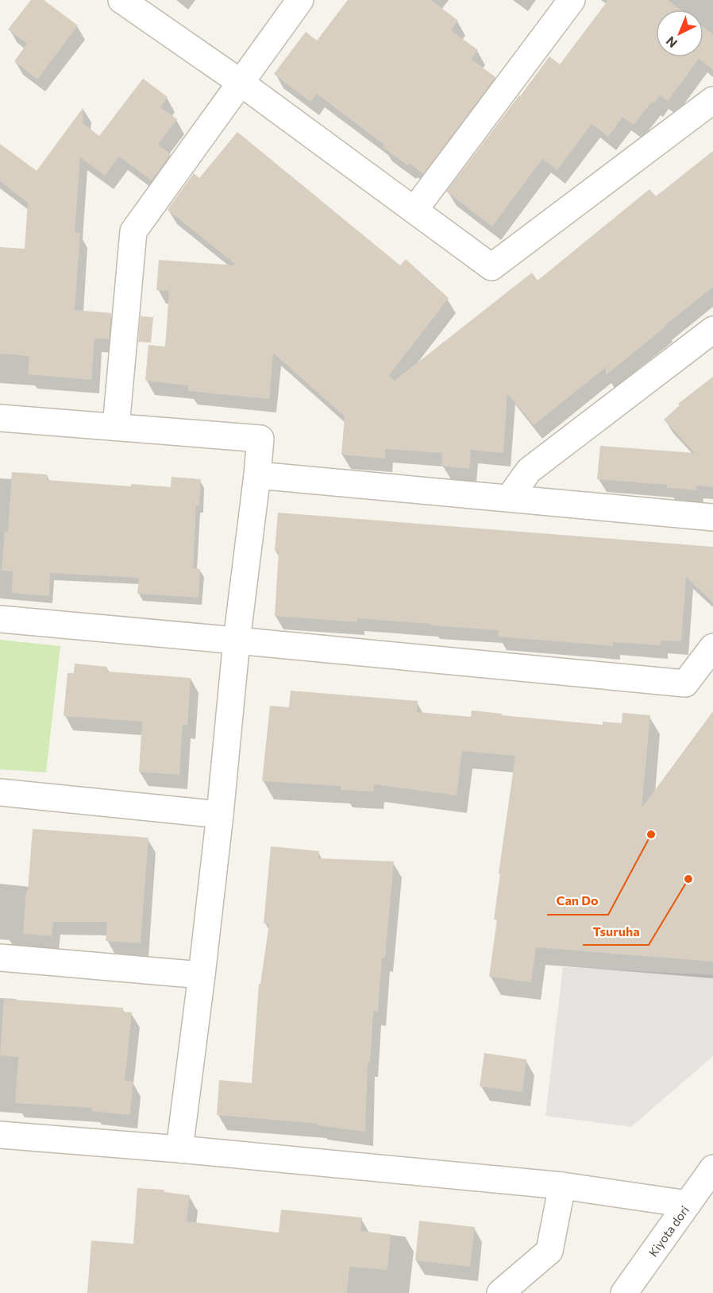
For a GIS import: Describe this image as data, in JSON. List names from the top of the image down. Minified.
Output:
{"streets":{"street":["Kiyota dori"]},"places":["Can Do","Tsuruha"],"north":"bottom left"}
